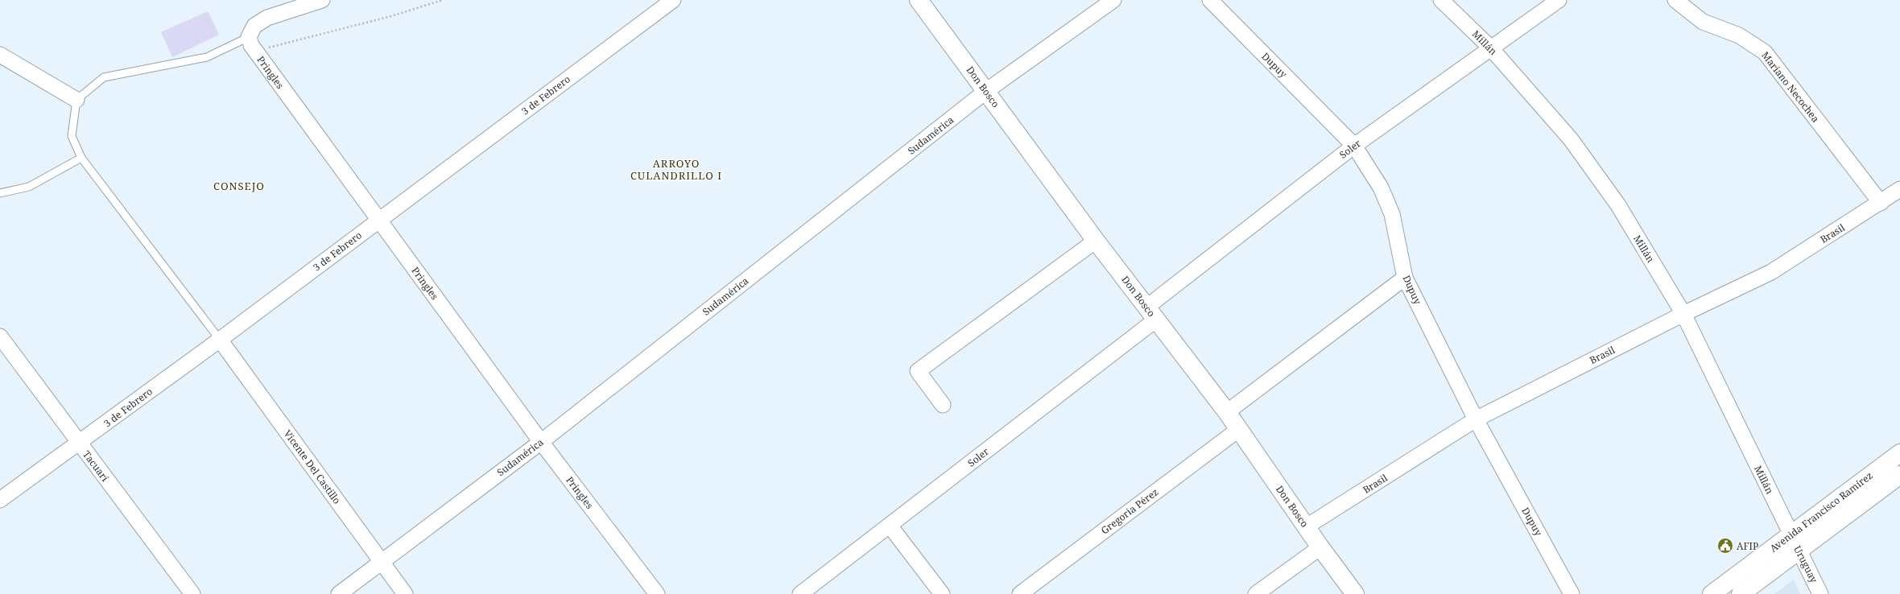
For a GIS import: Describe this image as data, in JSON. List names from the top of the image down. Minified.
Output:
{"streets":{"main road":["Don Bosco","Avenida Francisco Ramírez"],"street":["Millán","Dupuy","Pringles","Mariano Necochea","3 de Febrero","Sudamérica","Soler","Brasil","Tacuarí","Vicente Del Castillo","Gregoria Pérez","Uruguay"]},"crossings":[["Millán","Soler"],["Millán","Brasil"],["Millán","Avenida Francisco Ramírez"],["Millán","Uruguay"],["Dupuy","Soler"],["Dupuy","Brasil"],["Pringles","3 de Febrero"],["Pringles","Sudamérica"],["Don Bosco","Sudamérica"],["Don Bosco","Soler"],["Don Bosco","Brasil"],["Don Bosco","Gregoria Pérez"],["Mariano Necochea","Brasil"],["3 de Febrero","Tacuarí"],["3 de Febrero","Vicente Del Castillo"],["Sudamérica","Vicente Del Castillo"],["Avenida Francisco Ramírez","Uruguay"]],"districts":["ARROYO CULANDRILLO I","CONSEJO"],"places":{"public building":["AFIP"]}}
